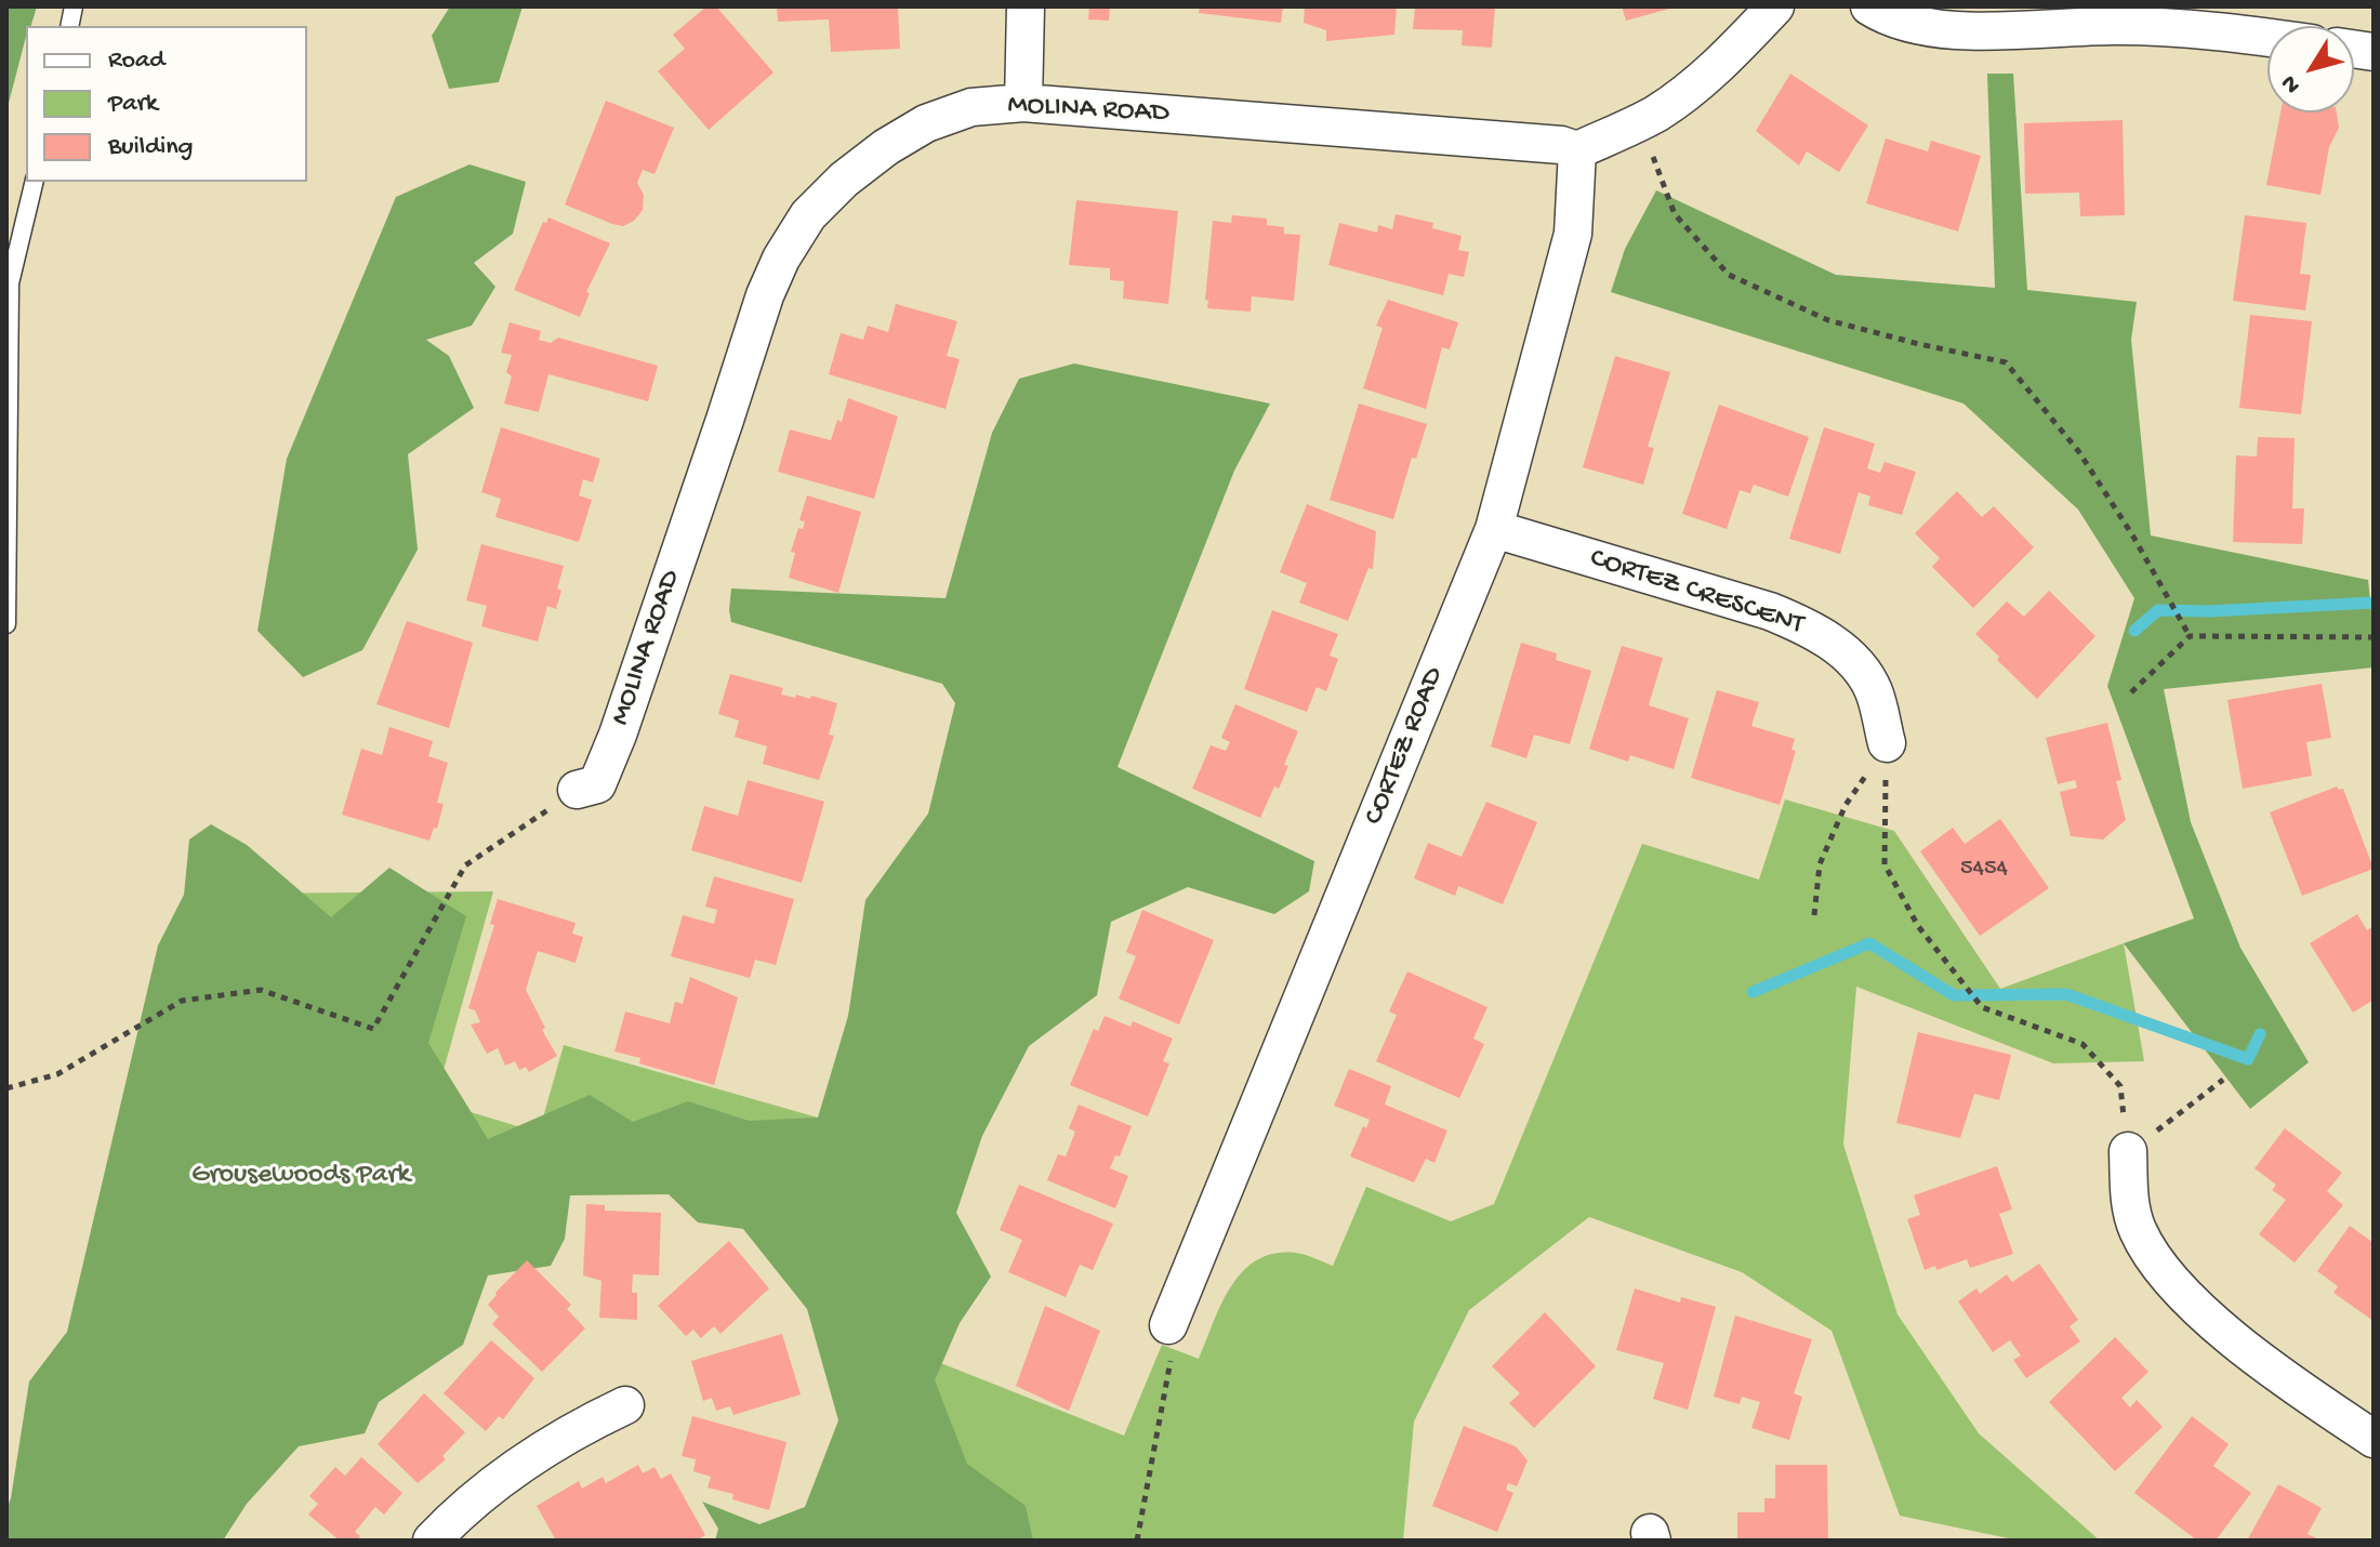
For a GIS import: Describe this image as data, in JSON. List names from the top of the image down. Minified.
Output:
{"streets":{"street":["MOLINA ROAD","CORTEZ CRESCENT","CORTEZ ROAD"]},"crossings":[["MOLINA ROAD","CORTEZ ROAD"],["CORTEZ CRESCENT","CORTEZ ROAD"]],"parks":["Grousewoods Park"],"house_numbers":["5454"],"legend":["Road","Park","Building"],"north":"bottom left"}
